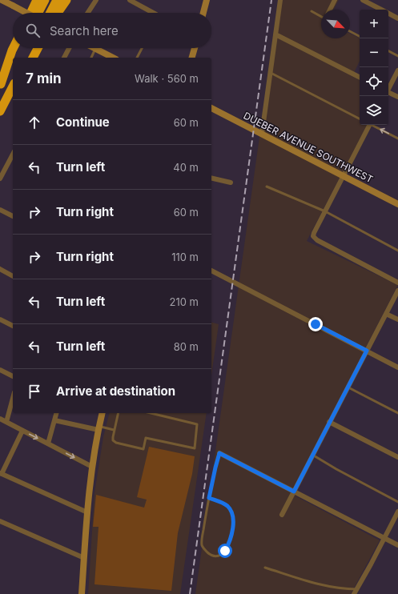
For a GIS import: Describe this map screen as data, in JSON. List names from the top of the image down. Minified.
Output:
{"streets":{"street":["DUEBER AVENUE SOUTHWEST"]},"north":"bottom right","page":{"map_buttons":["+","−"],"search":"Search here","heading":["7 min","Walk · 560 m"],"list":[["Continue","60 m"],["Turn left","40 m"],["Turn right","60 m"],["Turn right","110 m"],["Turn left","210 m"],["Turn left","80 m"],"Arrive at destination"]}}
